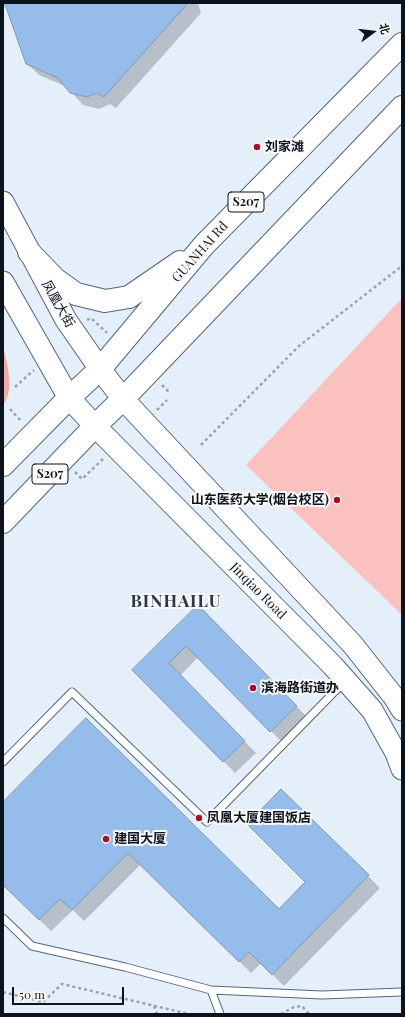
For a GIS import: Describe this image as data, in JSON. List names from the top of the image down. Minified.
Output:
{"streets":{"main road":["S207","GUANHAI Rd"],"street":["凤凰大街","Jinqiao Road"]},"crossings":[["S207","凤凰大街"],["S207","Jinqiao Road"],["GUANHAI Rd","凤凰大街"]],"districts":["BINHAILU"],"places":["刘家滩","山东医药大学(烟台校区)","滨海路街道办","凤凰大厦建国饭店","建国大厦"],"scale_bar":"50 m","north":"right"}
